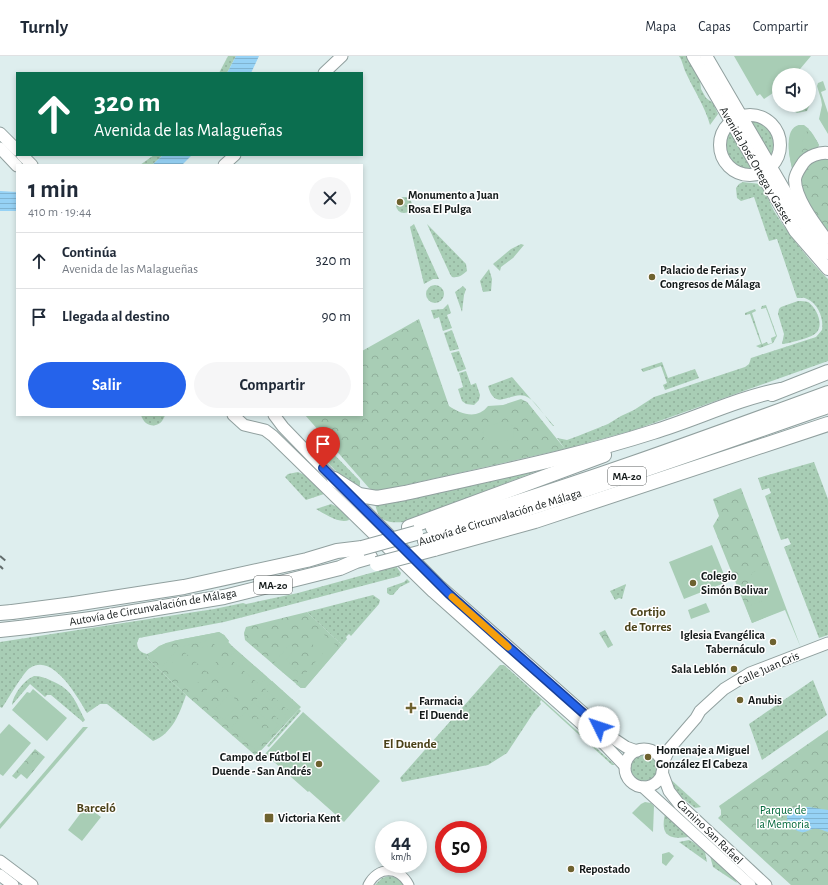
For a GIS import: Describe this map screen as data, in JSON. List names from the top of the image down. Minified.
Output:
{"streets":{"highway":["MA-20","Autovía de Circunvalación de Málaga"],"main road":["Avenida José Ortega y Gasset","Calle Juan Gris","Camino San Rafael"]},"crossings":[["Calle Juan Gris","Camino San Rafael"]],"districts":["Cortijo de Torres","El Duende","Barceló"],"parks":["Parque de la Memoria"],"places":{"other":["Monumento a Juan Rosa El Pulga","Palacio de Ferias y Congresos de Málaga","Colegio Simón Bolivar","Iglesia Evangélica Tabernáculo","Sala Leblón","Anubis","Homenaje a Miguel González El Cabeza","Campo de Fútbol El Duende - San Andrés","Repostado"],"health":["Farmacia El Duende"],"transit":["Victoria Kent"]},"page":{"header":"Turnly","nav":["Mapa","Capas","Compartir"],"turn":["320 m","Avenida de las Malagueñas"],"heading":["1 min","410 m · 19:44"],"list":[{"name":"Continúa","note":"Avenida de las Malagueñas","value":"320 m"},{"name":"Llegada al destino","value":"90 m"}],"buttons":["Salir","Compartir"],"speed":"44 km/h","limit":"50"}}
